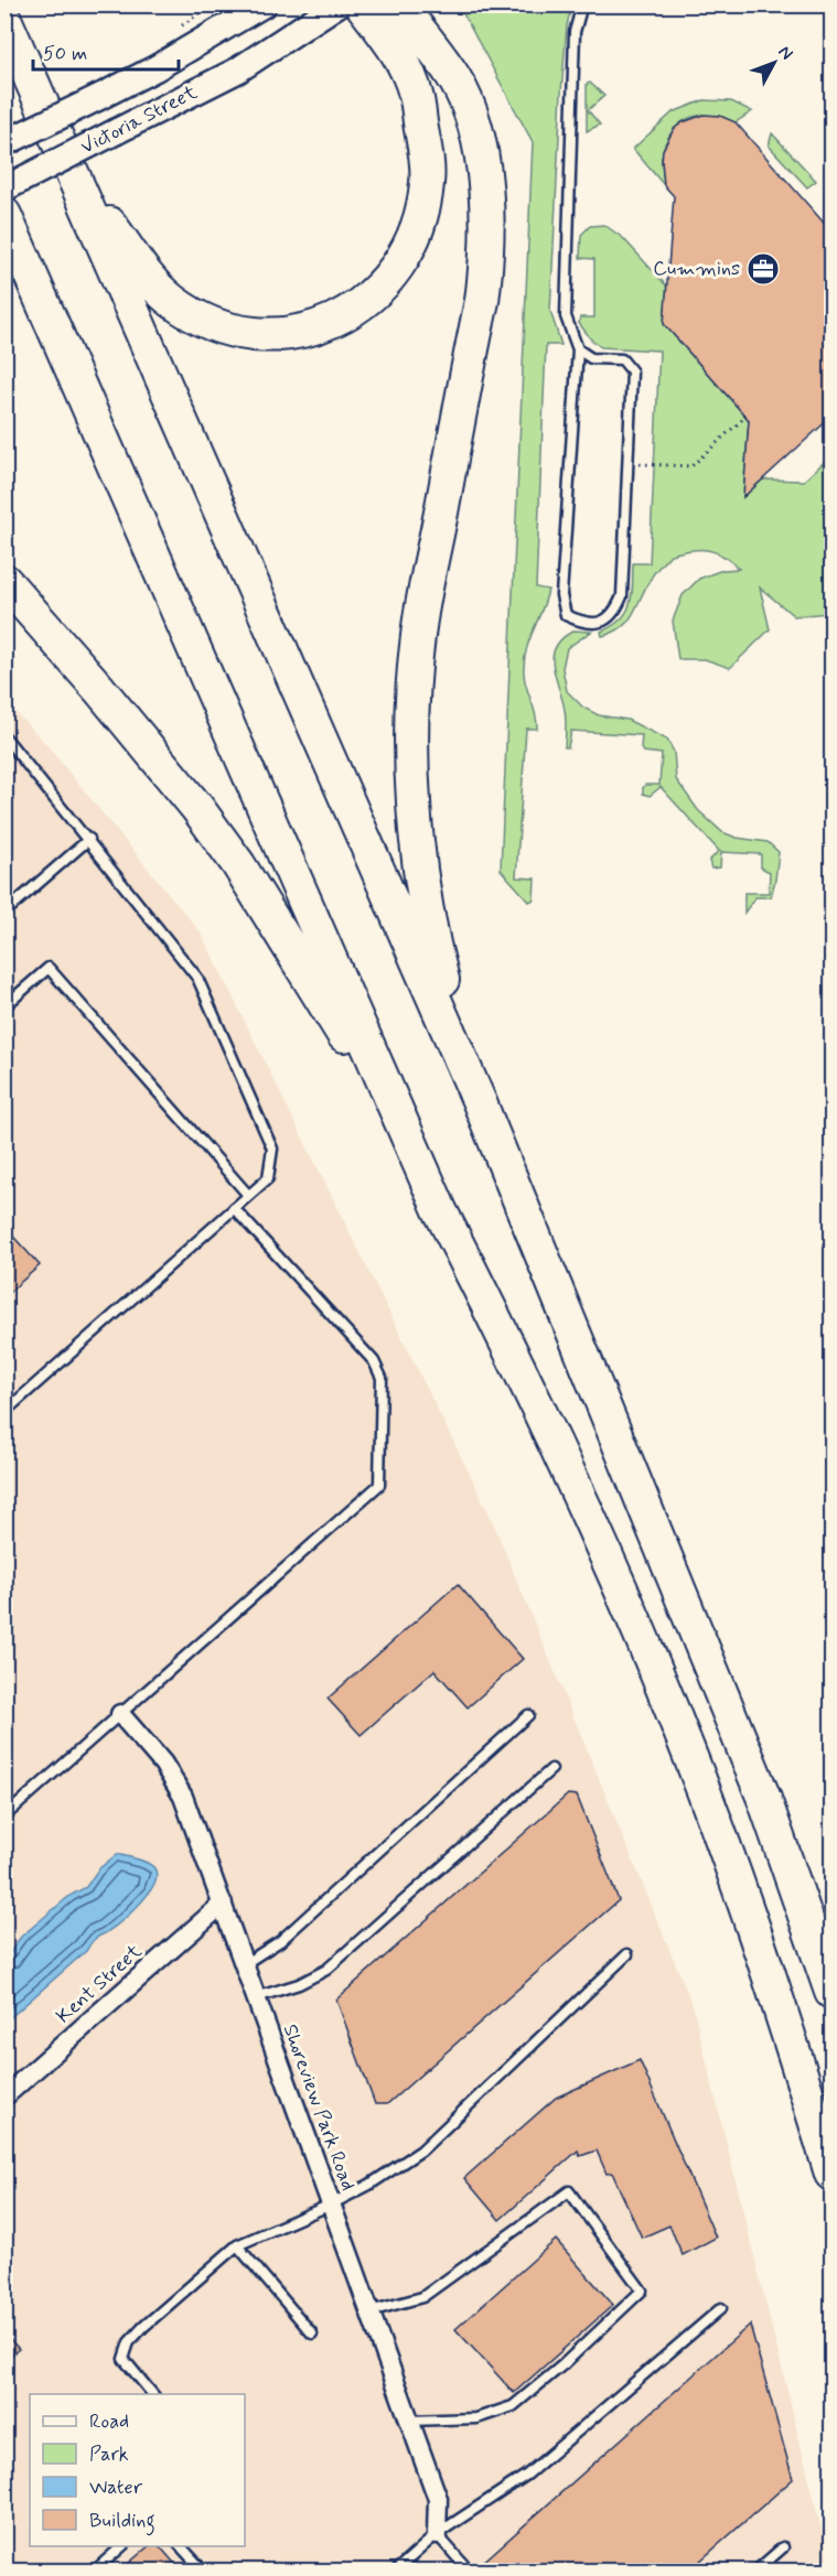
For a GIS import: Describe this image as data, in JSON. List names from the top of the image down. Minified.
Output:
{"streets":{"street":["Victoria Street","Kent Street","Shoreview Park Road"]},"crossings":[["Kent Street","Shoreview Park Road"]],"places":{"office":["Cummins"]},"legend":["Road","Park","Water","Building"],"scale_bar":"50 m","north":"top right"}
